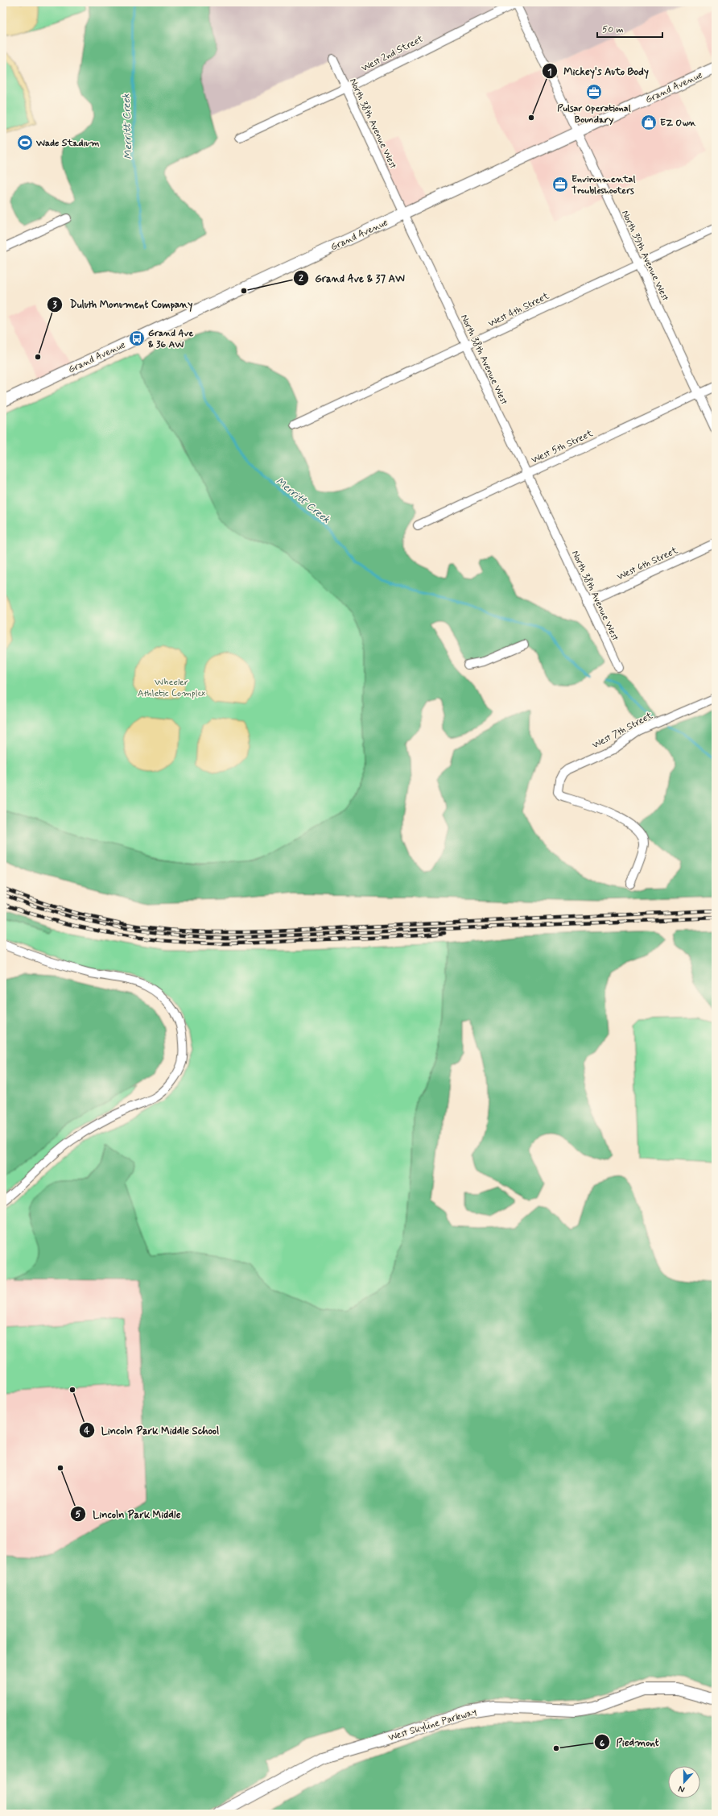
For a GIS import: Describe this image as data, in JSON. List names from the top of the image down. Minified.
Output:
{"streets":{"main road":["Grand Avenue","West Skyline Parkway"],"street":["West 2nd Street","North 38th Avenue West","North 39th Avenue West","West 4th Street","West 5th Street","West 6th Street","West 7th Street"]},"crossings":[["West 2nd Street","North 38th Avenue West"],["West 2nd Street","North 39th Avenue West"],["Grand Avenue","North 38th Avenue West"],["Grand Avenue","North 39th Avenue West"],["North 38th Avenue West","West 4th Street"],["North 38th Avenue West","West 5th Street"],["North 38th Avenue West","West 6th Street"],["North 39th Avenue West","West 4th Street"],["North 39th Avenue West","West 5th Street"]],"water":["Merritt Creek"],"parks":["Wheeler Athletic Complex"],"places":{"office":["Pulsar Operational Boundary","Environmental Troubleshooters"],"other":["Mickey's Auto Body","Grand Ave & 37 AW","Duluth Monument Company","Lincoln Park Middle School","Lincoln Park Middle","Piedmont"],"shop":["EZ Own"],"sports":["Wade Stadium"],"bus stop":["Grand Ave & 36 AW"]},"scale_bar":"50 m","north":"bottom"}
